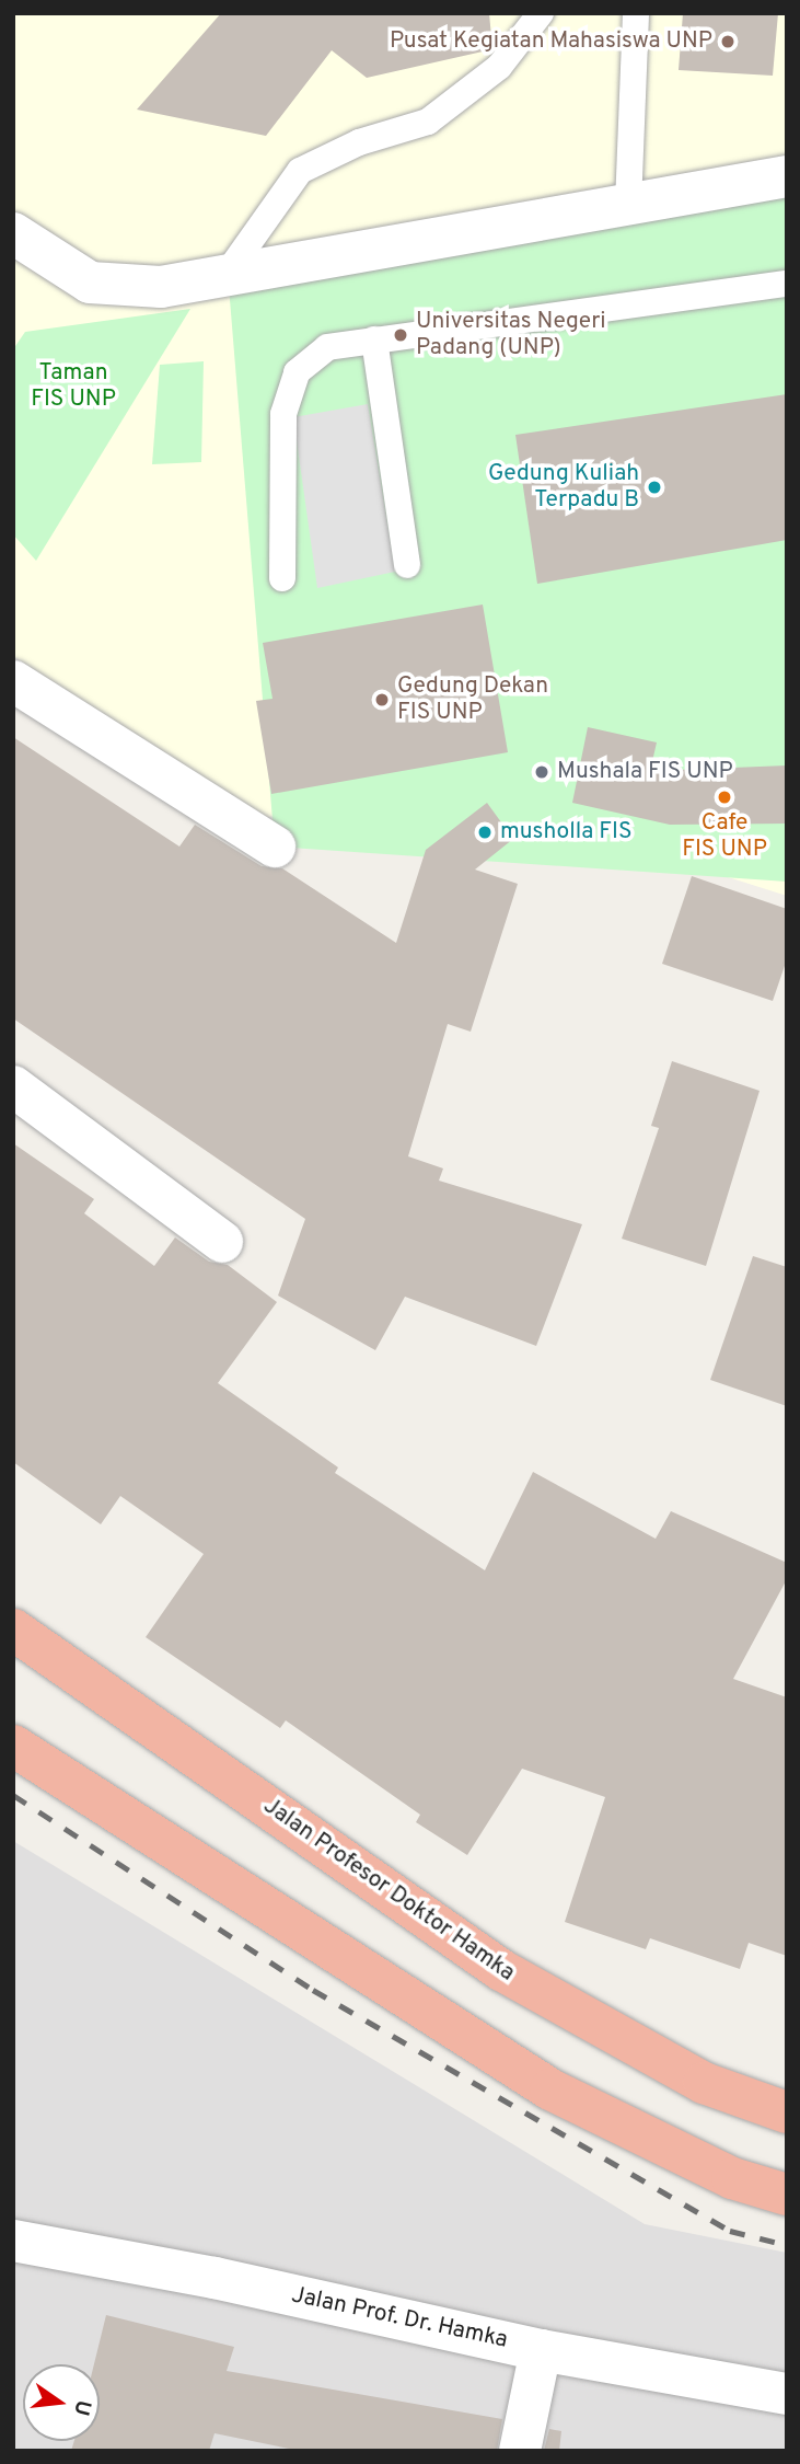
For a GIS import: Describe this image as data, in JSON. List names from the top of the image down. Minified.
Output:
{"streets":{"highway":["Jalan Profesor Doktor Hamka"],"street":["Jalan Prof. Dr. Hamka"]},"parks":["Taman FIS UNP"],"places":["Pusat Kegiatan Mahasiswa UNP","Universitas Negeri Padang (UNP)","Gedung Kuliah Terpadu B","Gedung Dekan FIS UNP","Mushala FIS UNP","Cafe FIS UNP","musholla FIS"],"north":"right"}
